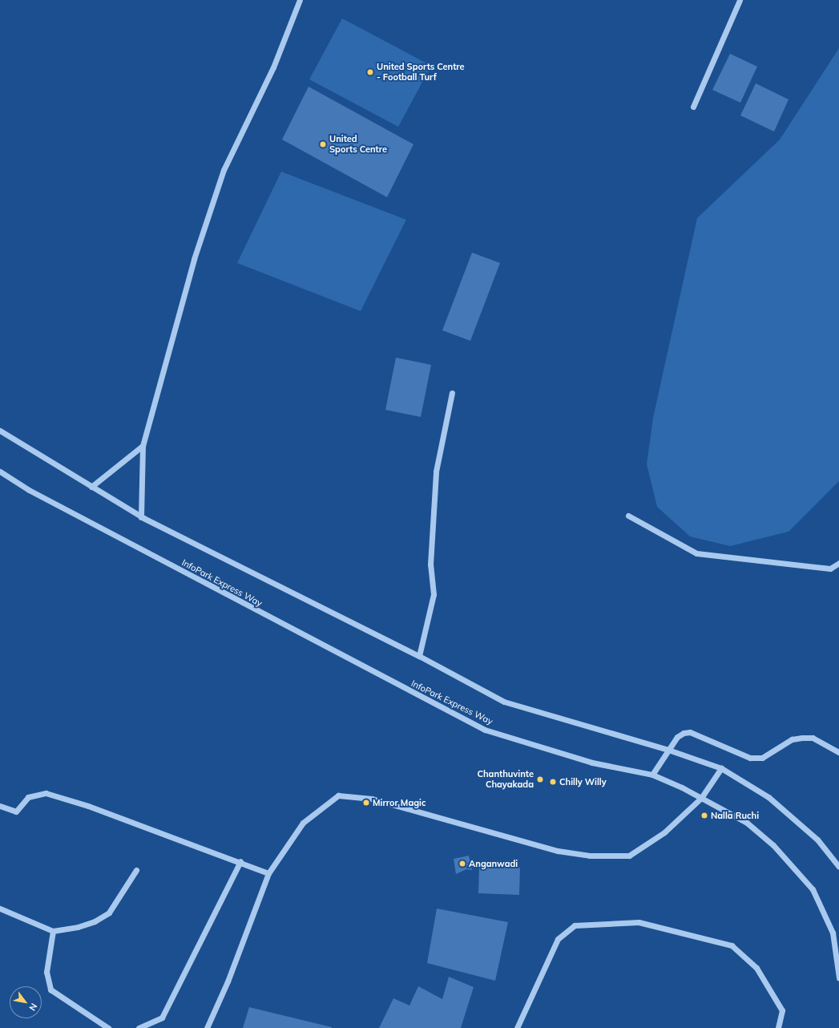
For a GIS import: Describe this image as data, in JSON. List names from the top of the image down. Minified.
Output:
{"streets":{"street":["InfoPark Express Way"]},"places":["United Sports Centre - Football Turf","United Sports Centre","Chanthuvinte Chayakada","Chilly Willy","Mirror Magic","Nalla Ruchi","Anganwadi"],"north":"bottom right"}
